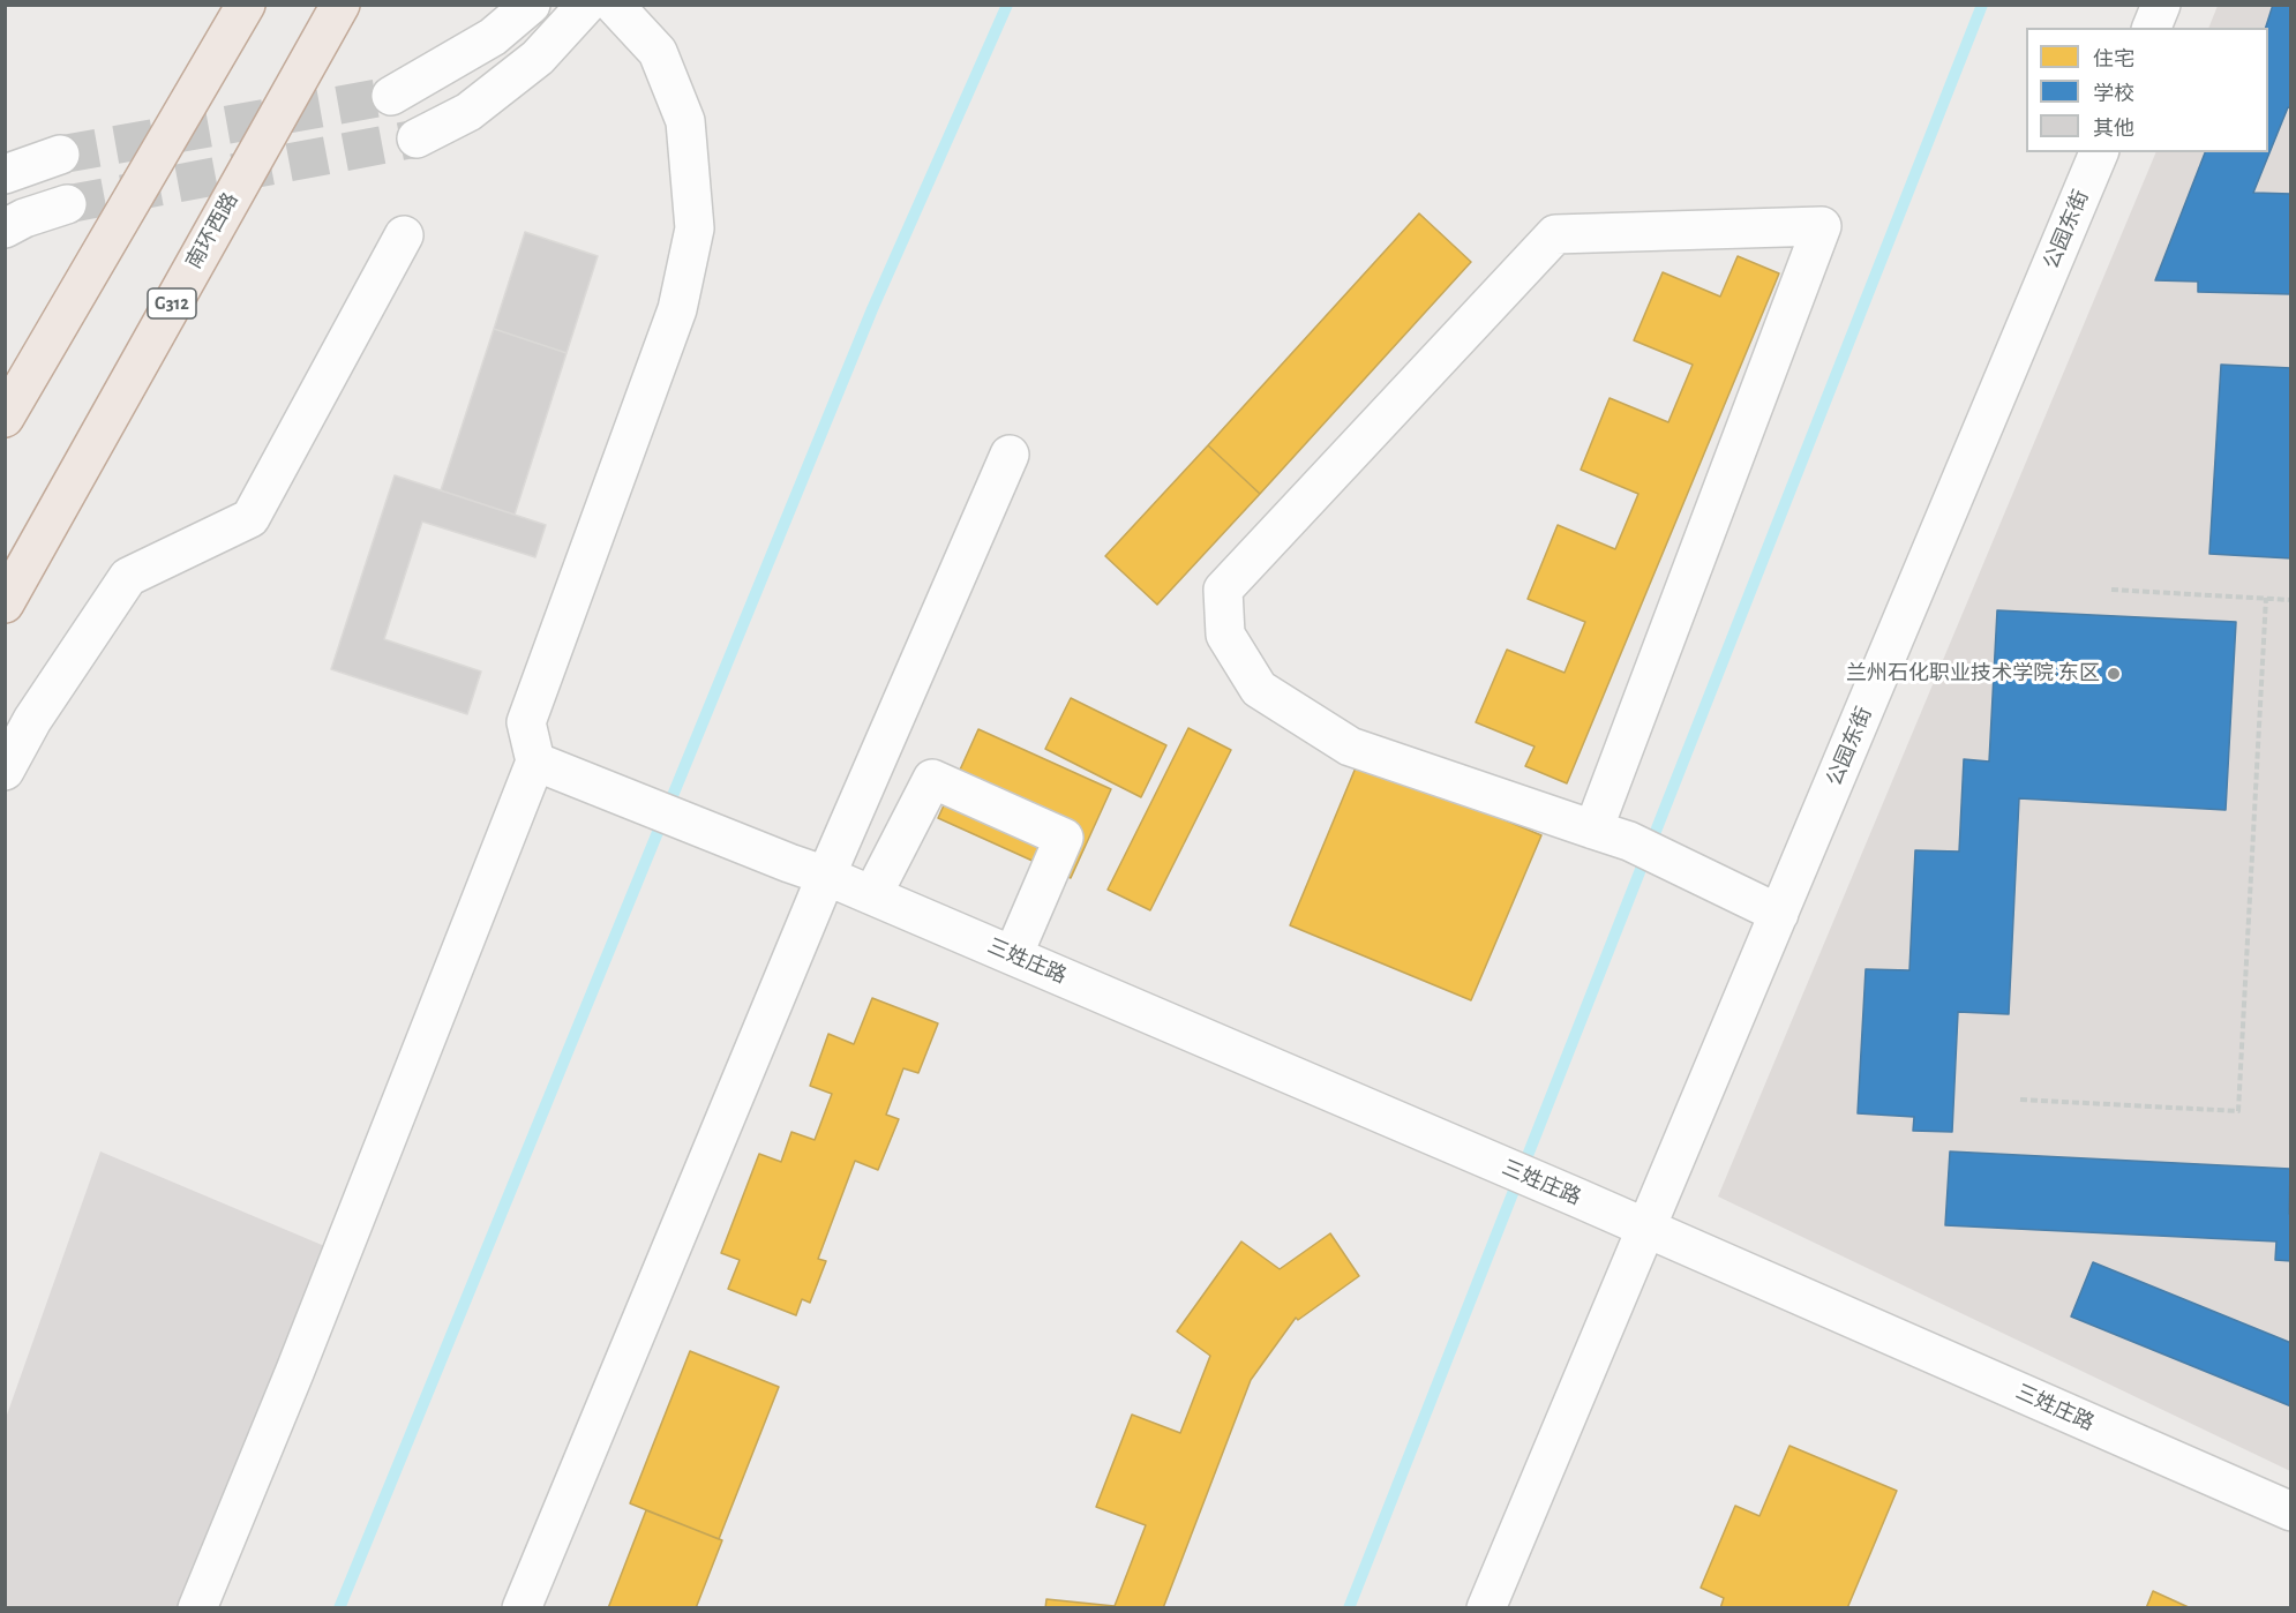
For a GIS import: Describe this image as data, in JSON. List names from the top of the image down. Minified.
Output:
{"streets":{"highway":["南环西路","G312"],"street":["公园东街","三姓庄路"]},"crossings":[["公园东街","三姓庄路"]],"places":["兰州石化职业技术学院·东区"],"legend":["住宅","学校","其他"]}
